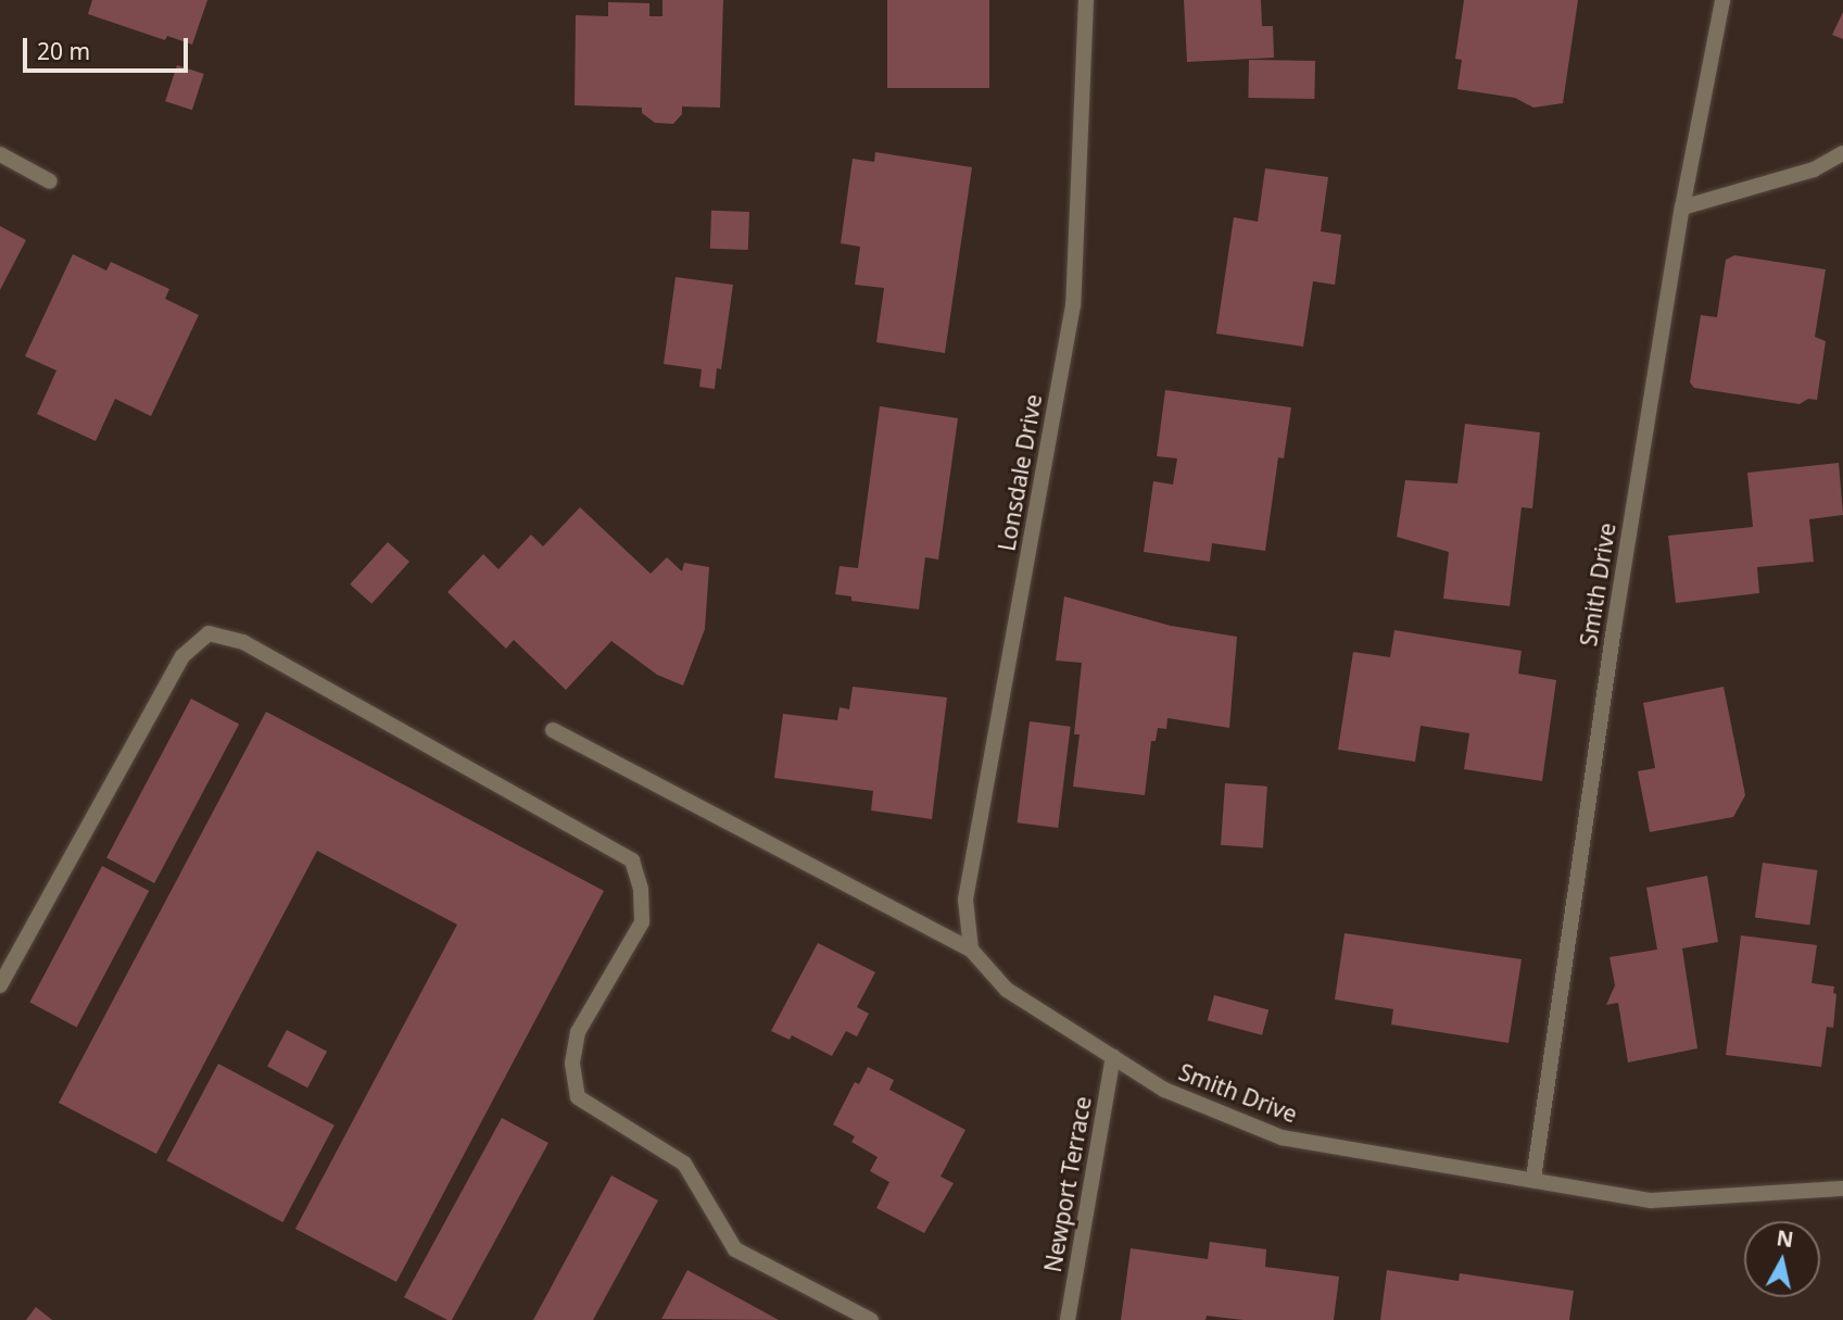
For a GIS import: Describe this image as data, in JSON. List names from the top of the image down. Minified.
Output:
{"streets":{"street":["Lonsdale Drive","Smith Drive","Newport Terrace"]},"crossings":[["Lonsdale Drive","Smith Drive"],["Smith Drive","Newport Terrace"]],"scale_bar":"20 m","north":"top"}
